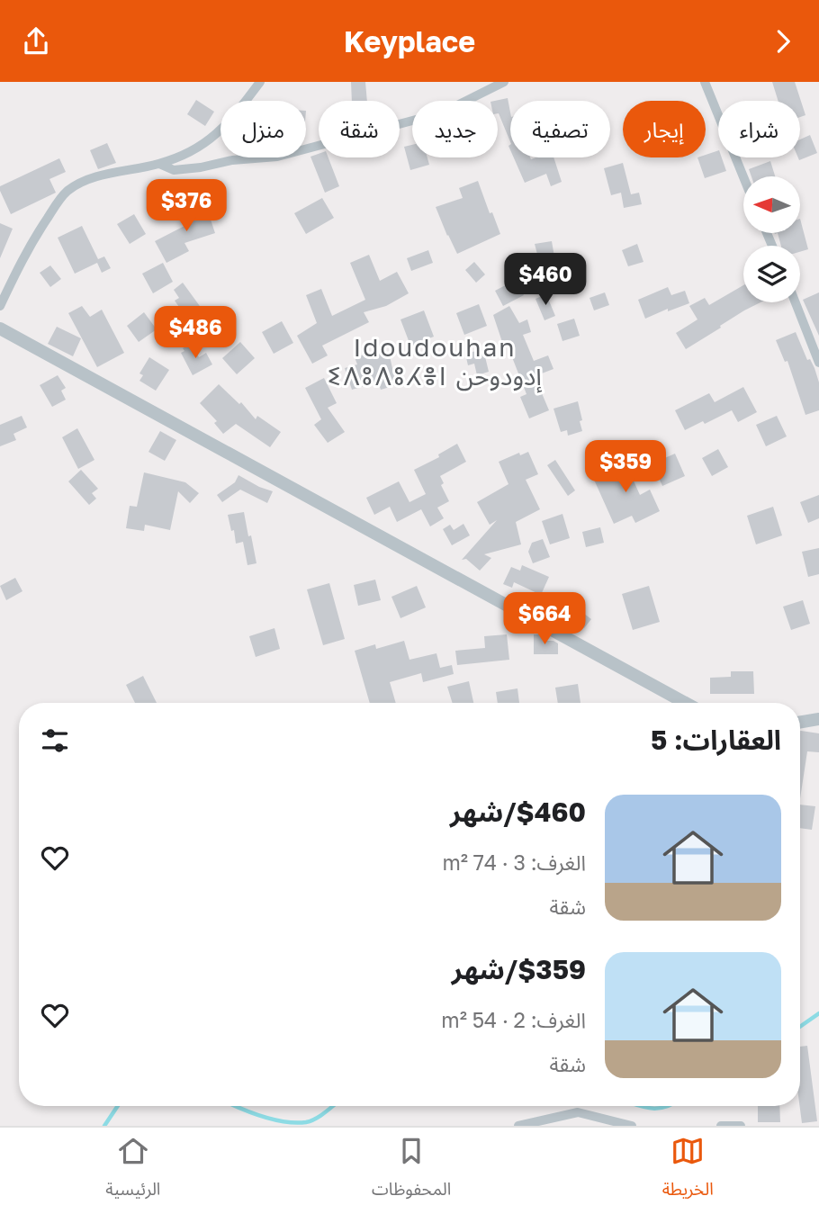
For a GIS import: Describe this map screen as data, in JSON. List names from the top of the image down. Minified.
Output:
{"districts":["Idoudouhan ⵉⴷⵓⴷⵓⵃⴻⵏ إدودوحن"],"north":"left","page":{"header":"Keyplace","chip":["شراء","إيجار","تصفية","جديد","شقة","منزل"],"price":["$376","$460","$486","$359","$664"],"heading":"العقارات: 5","list":[{"name":"$460/شهر","note":"الغرف: 3 · 74 m² · شقة"},{"name":"$359/شهر","note":"الغرف: 2 · 54 m² · شقة"}],"tabs":["الخريطة","المحفوظات","الرئيسية"]}}
